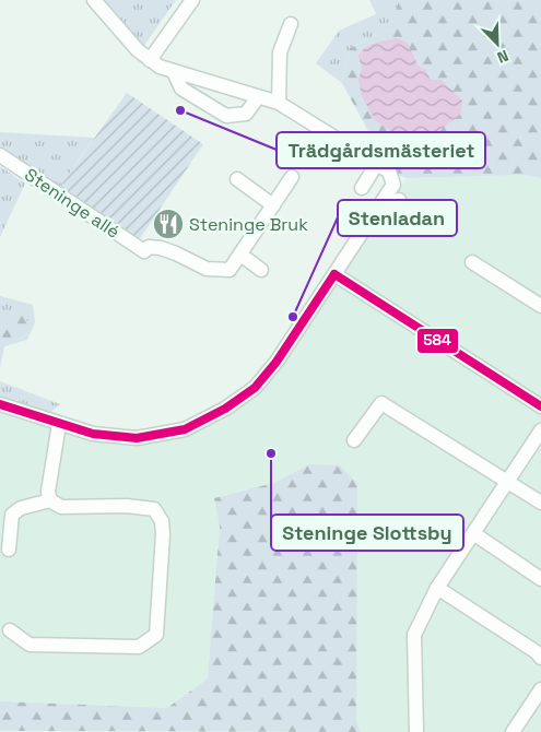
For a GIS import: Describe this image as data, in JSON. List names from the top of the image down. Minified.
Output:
{"streets":{"street":["Steninge allé"]},"places":{"other":["Trädgårdsmästeriet","Stenladan","Steninge Slottsby"],"restaurant":["Steninge Bruk"]},"lines":["transit line 584"],"north":"bottom right"}
